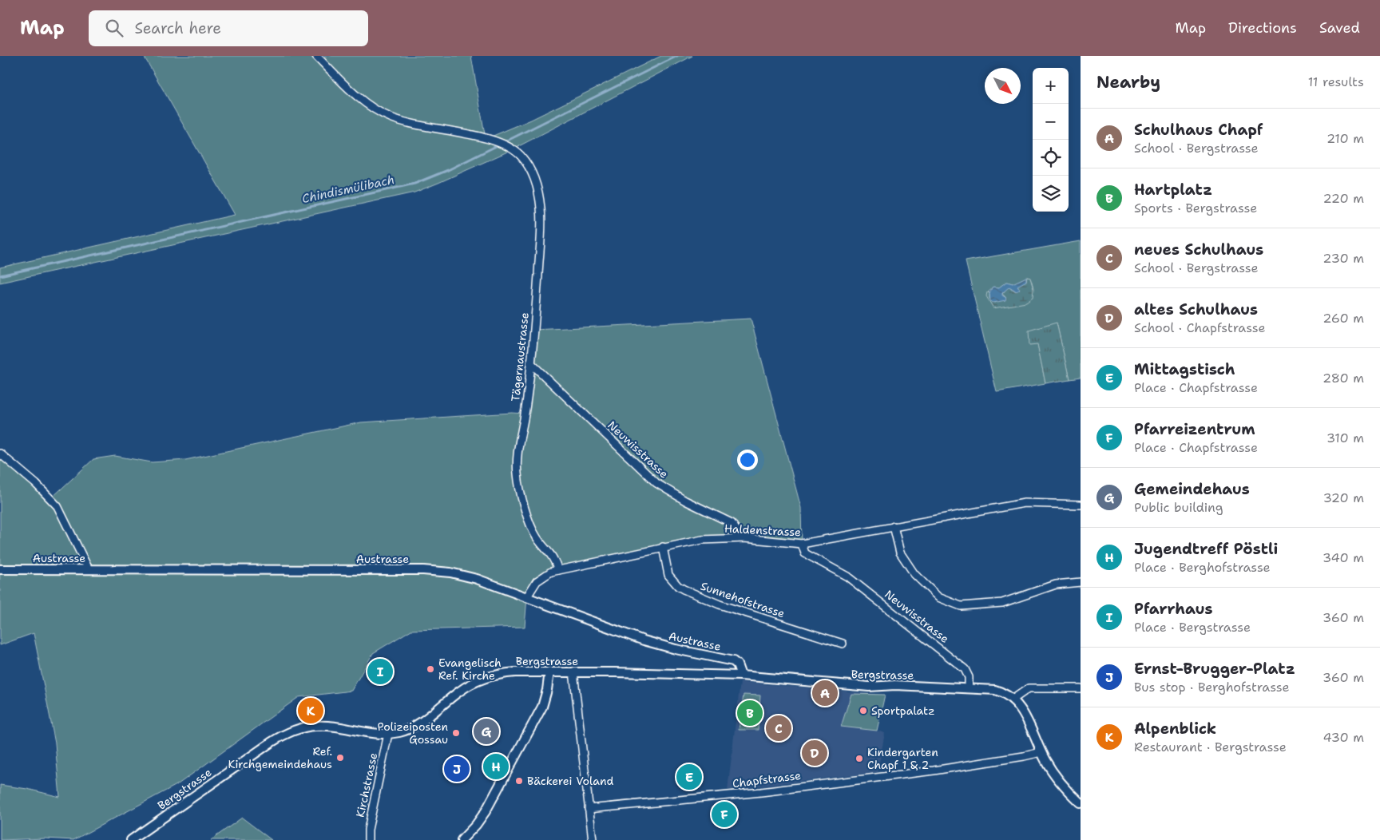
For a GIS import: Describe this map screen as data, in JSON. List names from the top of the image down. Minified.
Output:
{"streets":{"street":["Tägernaustrasse","Neuwisstrasse","Haldenstrasse","Austrasse","Sunnehofstrasse","Bergstrasse","Chapfstrasse","Kirchstrasse"]},"crossings":[["Tägernaustrasse","Neuwisstrasse"],["Tägernaustrasse","Haldenstrasse"],["Neuwisstrasse","Haldenstrasse"],["Neuwisstrasse","Bergstrasse"],["Haldenstrasse","Austrasse"],["Haldenstrasse","Sunnehofstrasse"],["Austrasse","Bergstrasse"],["Bergstrasse","Kirchstrasse"]],"water":["Chindismülibach"],"places":["Evangelisch Ref. Kirche","Sportpalatz","Polizeiposten Gossau","Ref. Kirchgemeindehaus","Kindergarten Chapf 1 & 2","Bäckerei Voland"],"north":"bottom right","page":{"header":"Map","search":"Search here","nav":["Map","Directions","Saved"],"heading":["Nearby","11 results"],"map_buttons":["+","−"],"list":[{"mark":"A","name":"Schulhaus Chapf","note":"School · Bergstrasse","value":"210 m"},{"mark":"B","name":"Hartplatz","note":"Sports · Bergstrasse","value":"220 m"},{"mark":"C","name":"neues Schulhaus","note":"School · Bergstrasse","value":"230 m"},{"mark":"D","name":"altes Schulhaus","note":"School · Chapfstrasse","value":"260 m"},{"mark":"E","name":"Mittagstisch","note":"Place · Chapfstrasse","value":"280 m"},{"mark":"F","name":"Pfarreizentrum","note":"Place · Chapfstrasse","value":"310 m"},{"mark":"G","name":"Gemeindehaus","note":"Public building","value":"320 m"},{"mark":"H","name":"Jugendtreff Pöstli","note":"Place · Berghofstrasse","value":"340 m"},{"mark":"I","name":"Pfarrhaus","note":"Place · Bergstrasse","value":"360 m"},{"mark":"J","name":"Ernst-Brugger-Platz","note":"Bus stop · Berghofstrasse","value":"360 m"},{"mark":"K","name":"Alpenblick","note":"Restaurant · Bergstrasse","value":"430 m"}],"pins":["I","A","K","B","C","G","D","H","J","E","F"]}}
